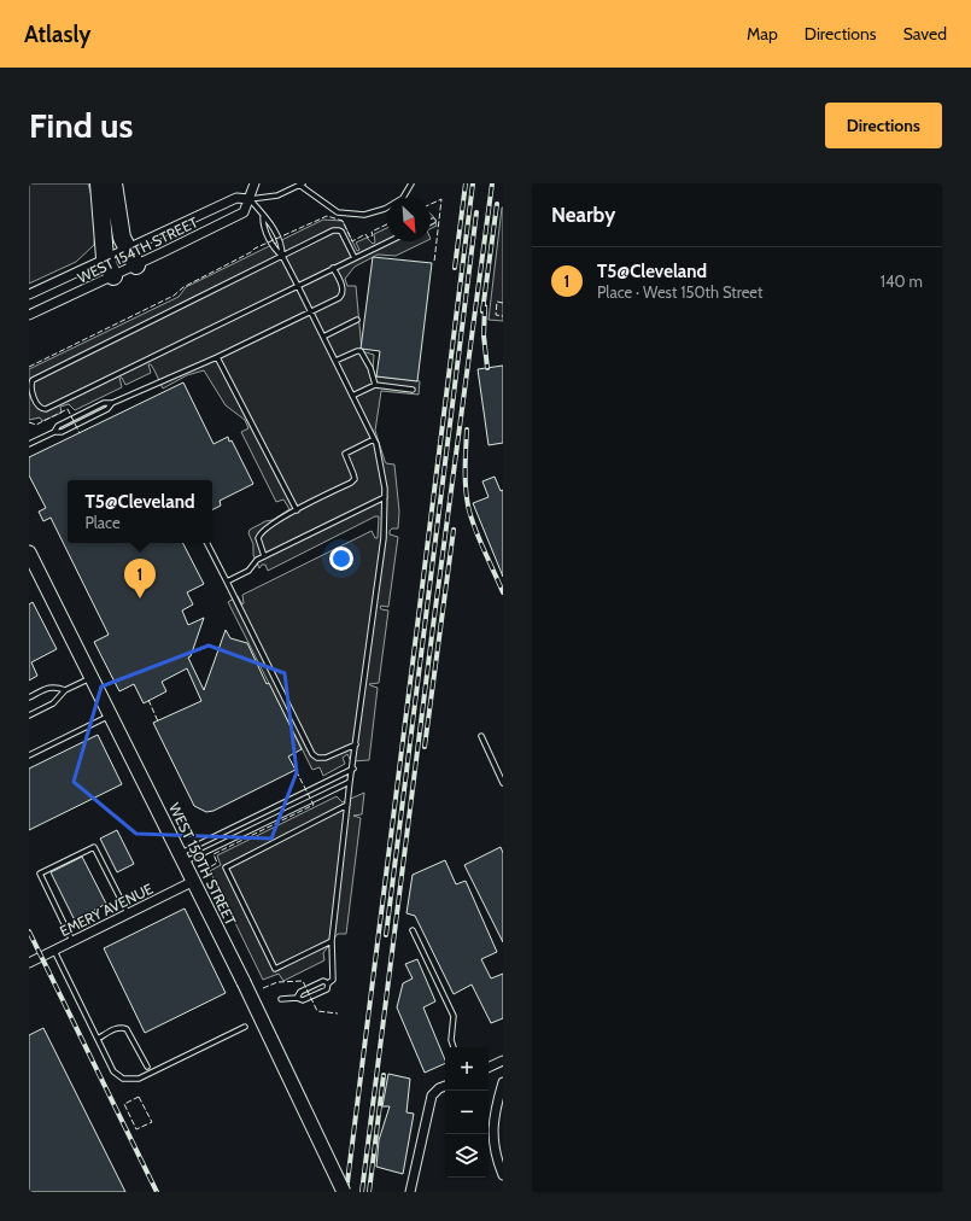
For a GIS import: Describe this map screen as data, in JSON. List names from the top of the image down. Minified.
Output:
{"streets":{"main road":["WEST 150TH STREET"],"street":["WEST 154TH STREET","EMERY AVENUE"]},"crossings":[["WEST 150TH STREET","EMERY AVENUE"]],"north":"bottom right","page":{"header":"Atlasly","nav":["Map","Directions","Saved"],"buttons":"Directions","title":"Find us","heading":"Nearby","list":[{"mark":"1","name":"T5@Cleveland","note":"Place · West 150th Street","value":"140 m"}],"popup":["T5@Cleveland","Place"],"pins":"1","map_buttons":["+","−"]}}
